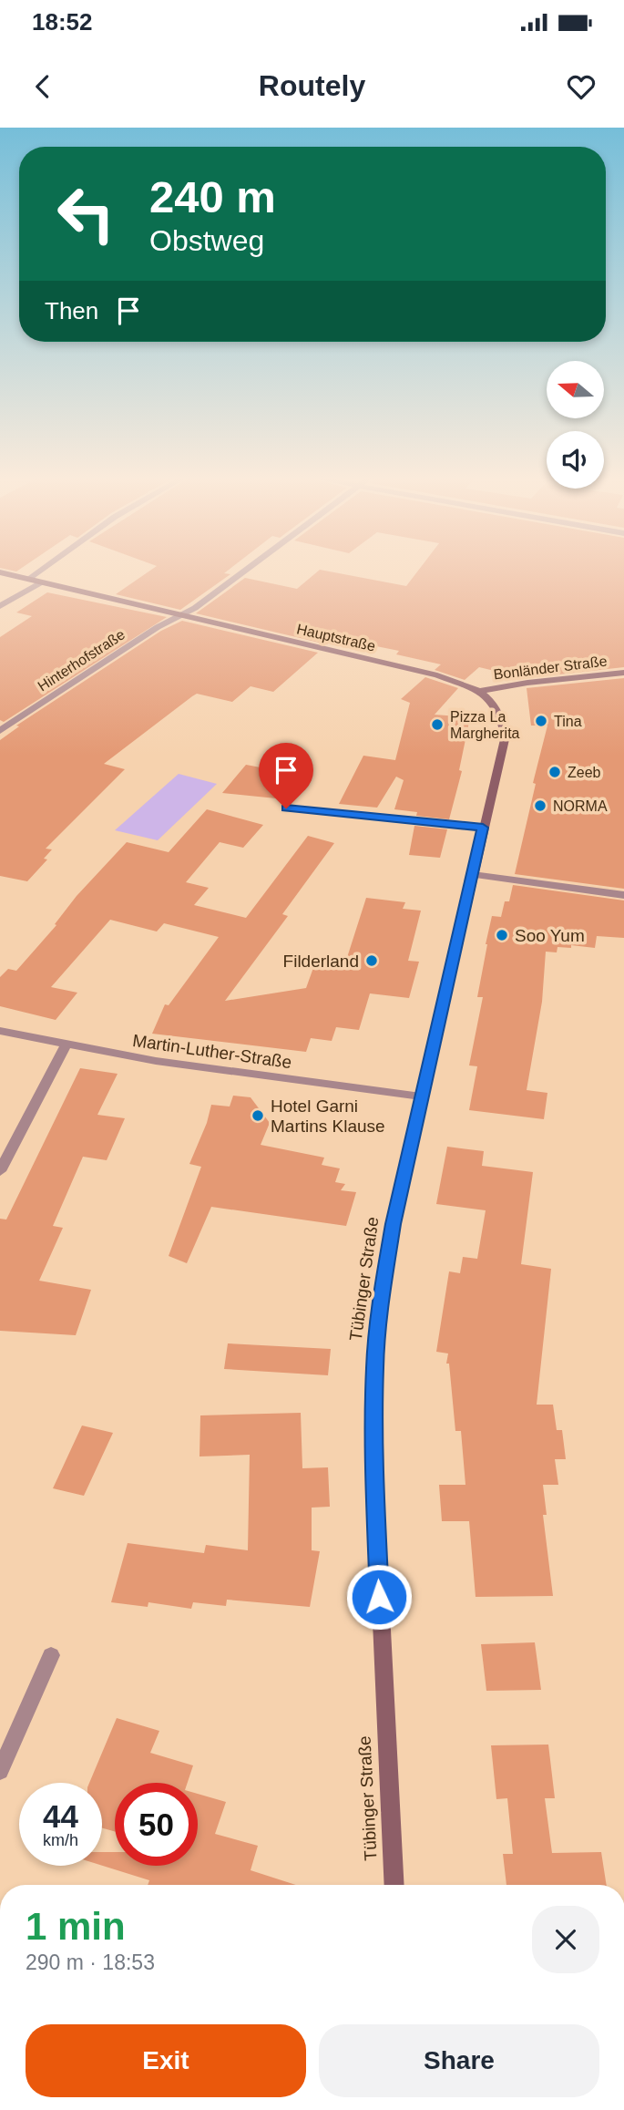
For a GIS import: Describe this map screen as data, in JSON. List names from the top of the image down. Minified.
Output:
{"streets":{"main road":["Hauptstraße","Bonländer Straße","Tübinger Straße"],"street":["Hinterhofstraße","Martin-Luther-Straße"]},"crossings":[["Hauptstraße","Hinterhofstraße"],["Hauptstraße","Bonländer Straße"],["Hauptstraße","Tübinger Straße"],["Bonländer Straße","Tübinger Straße"],["Martin-Luther-Straße","Tübinger Straße"]],"places":["Tina","Pizza La Margherita","Zeeb","NORMA","Soo Yum","Filderland","Hotel Garni Martins Klause"],"north":"left","page":{"status":"18:52","header":"Routely","turn":["240 m","Obstweg"],"then":"Then","speed":"44 km/h","limit":"50","heading":["1 min","290 m · 18:53"],"buttons":["Exit","Share"]}}
